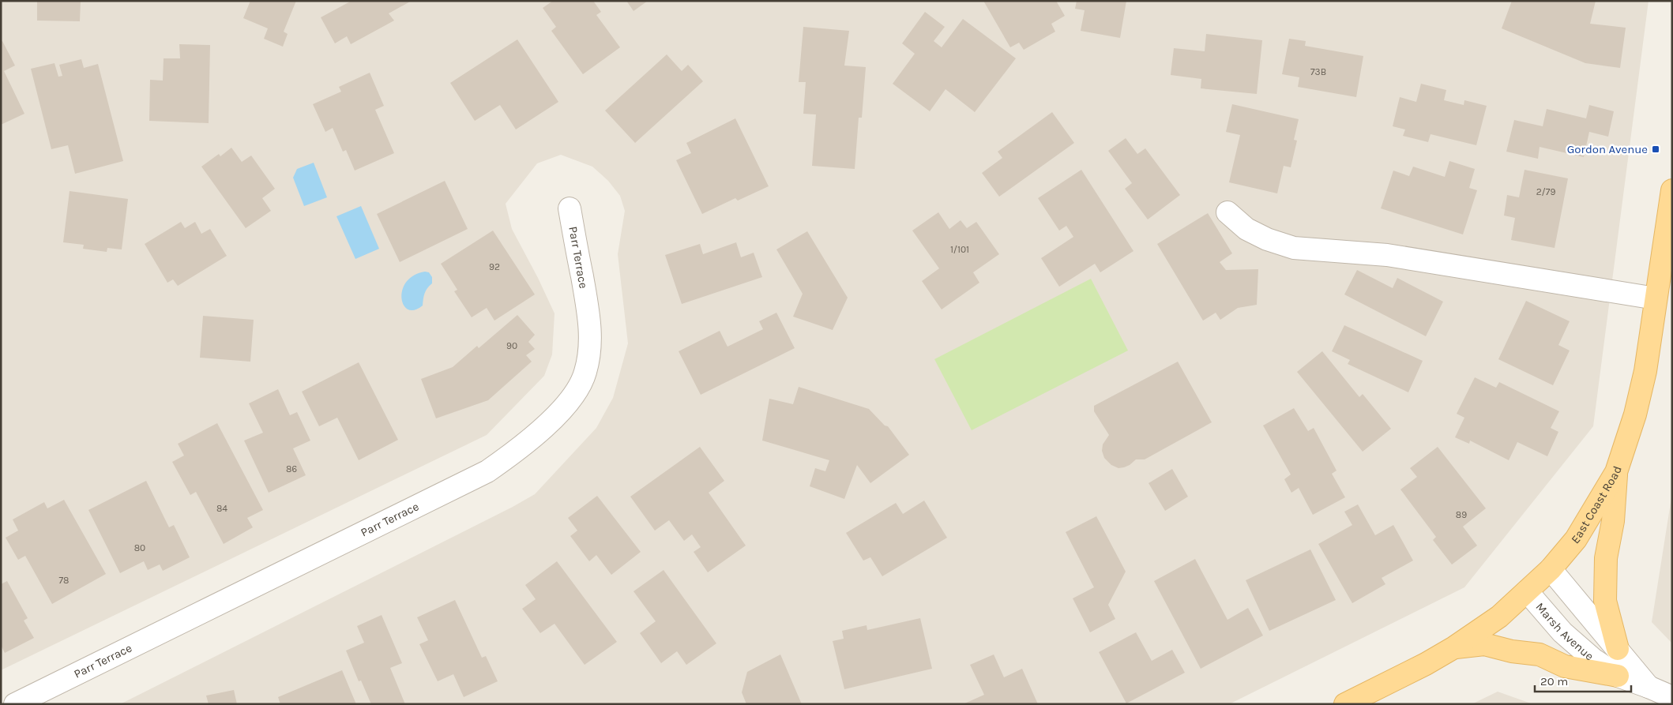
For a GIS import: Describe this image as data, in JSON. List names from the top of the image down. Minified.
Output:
{"streets":{"main road":["East Coast Road"],"street":["Parr Terrace","Marsh Avenue"]},"crossings":[["East Coast Road","Marsh Avenue"]],"places":{"transit":["Gordon Avenue"]},"house_numbers":["73B","2/79","1/101","92","90","86","84","89","80","78"],"scale_bar":"20 m"}
